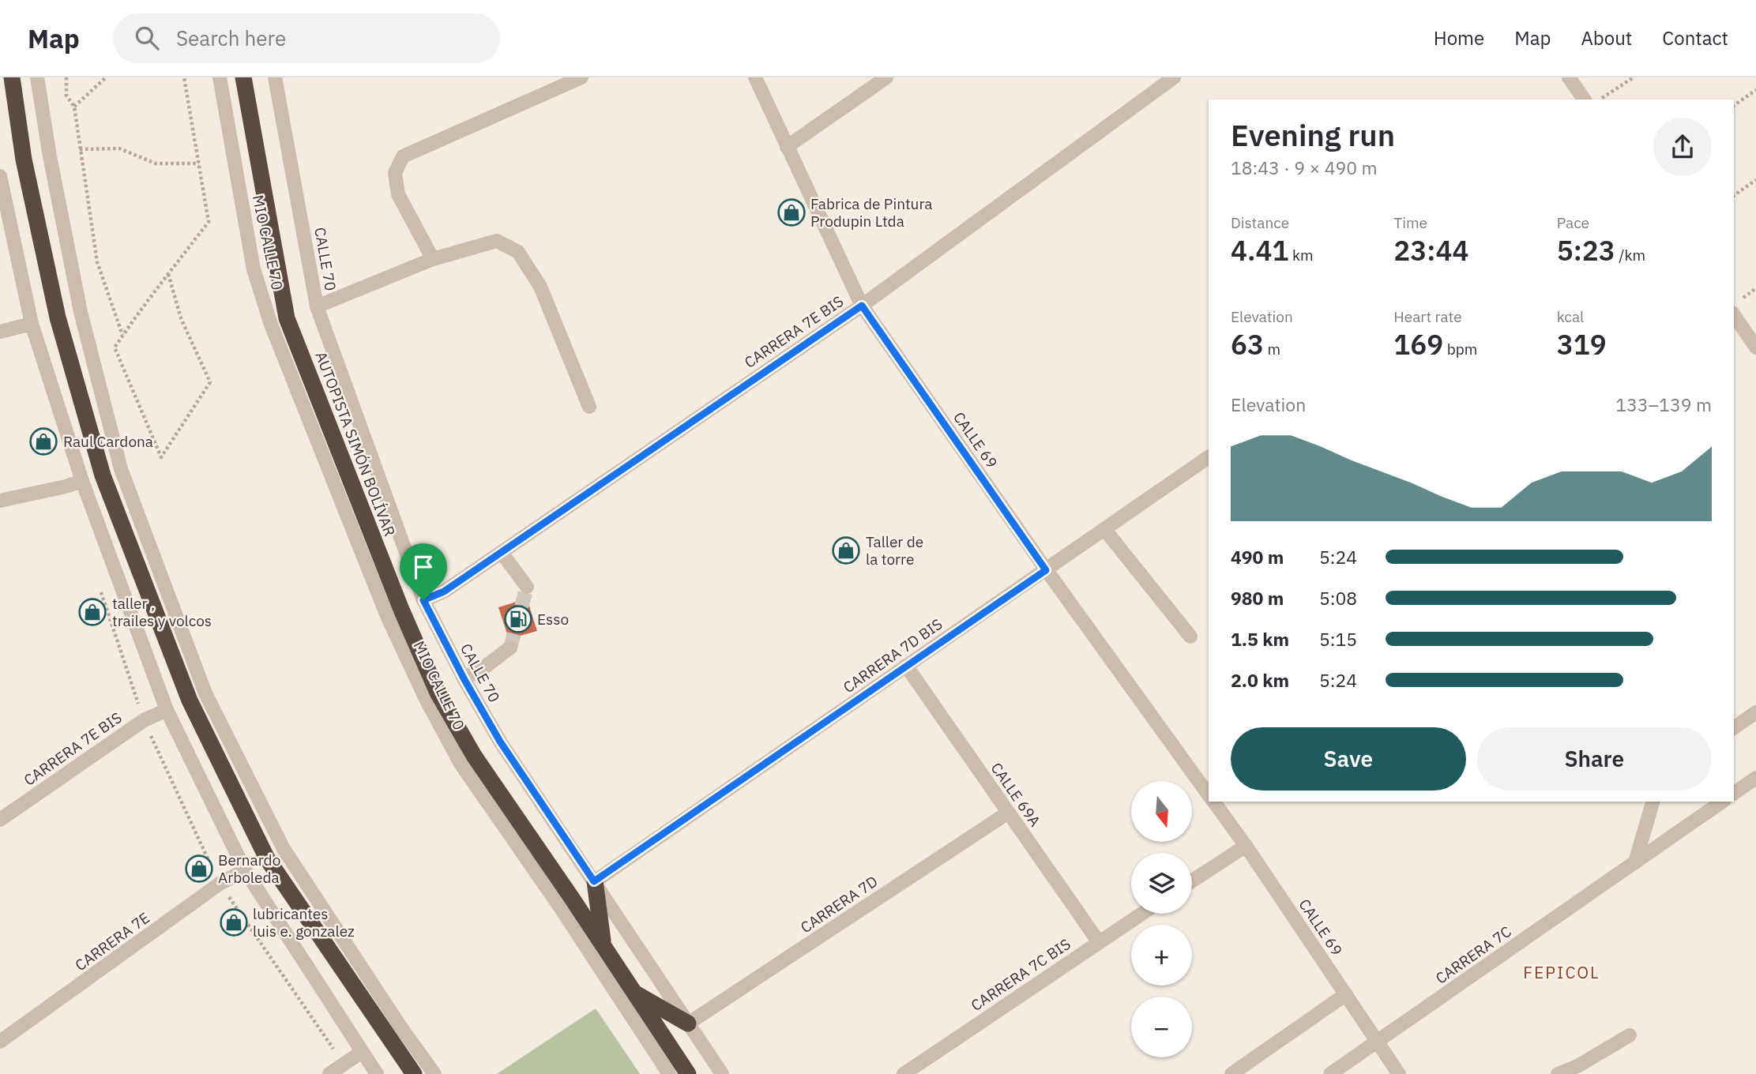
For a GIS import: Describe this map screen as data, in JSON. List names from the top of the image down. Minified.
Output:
{"streets":{"highway":["AUTOPISTA SIMÓN BOLÍVAR"],"street":["MIO CALLE 70","CALLE 70","CARRERA 7E BIS","CALLE 69","CARRERA 7D BIS","CALLE 69A","CARRERA 7D","CARRERA 7E","CARRERA 7C","CARRERA 7C BIS"]},"crossings":[["CALLE 70","CARRERA 7E BIS"],["CALLE 70","CARRERA 7D BIS"],["CALLE 70","CARRERA 7D"],["CARRERA 7E BIS","CALLE 69"],["CALLE 69","CARRERA 7D BIS"],["CALLE 69","CARRERA 7C"],["CARRERA 7D BIS","CALLE 69A"],["CALLE 69A","CARRERA 7D"],["CALLE 69A","CARRERA 7C BIS"]],"districts":["FEPICOL"],"places":{"shop":["Fabrica de Pintura Produpin Ltda","Raul Cardona","Taller de la torre","taller , trailes y volcos","Bernardo Arboleda","lubricantes luis e. gonzalez"],"fuel station":["Esso"]},"north":"bottom","page":{"header":"Map","search":"Search here","nav":["Home","Map","About","Contact"],"heading":["Evening run","18:43 · 9 × 490 m"],"stats":[["Distance","4.41 km"],["Time","23:44"],["Pace","5:23 /km"],["Elevation","63 m"],["Heart rate","169 bpm"],["kcal","319"]],"chart":["Elevation","133–139 m"],"list":[{"name":"490 m","note":"5:24"},{"name":"980 m","note":"5:08"},{"name":"1.5 km","note":"5:15"},{"name":"2.0 km","note":"5:24"}],"buttons":["Save","Share"],"map_buttons":["+","−"]}}
